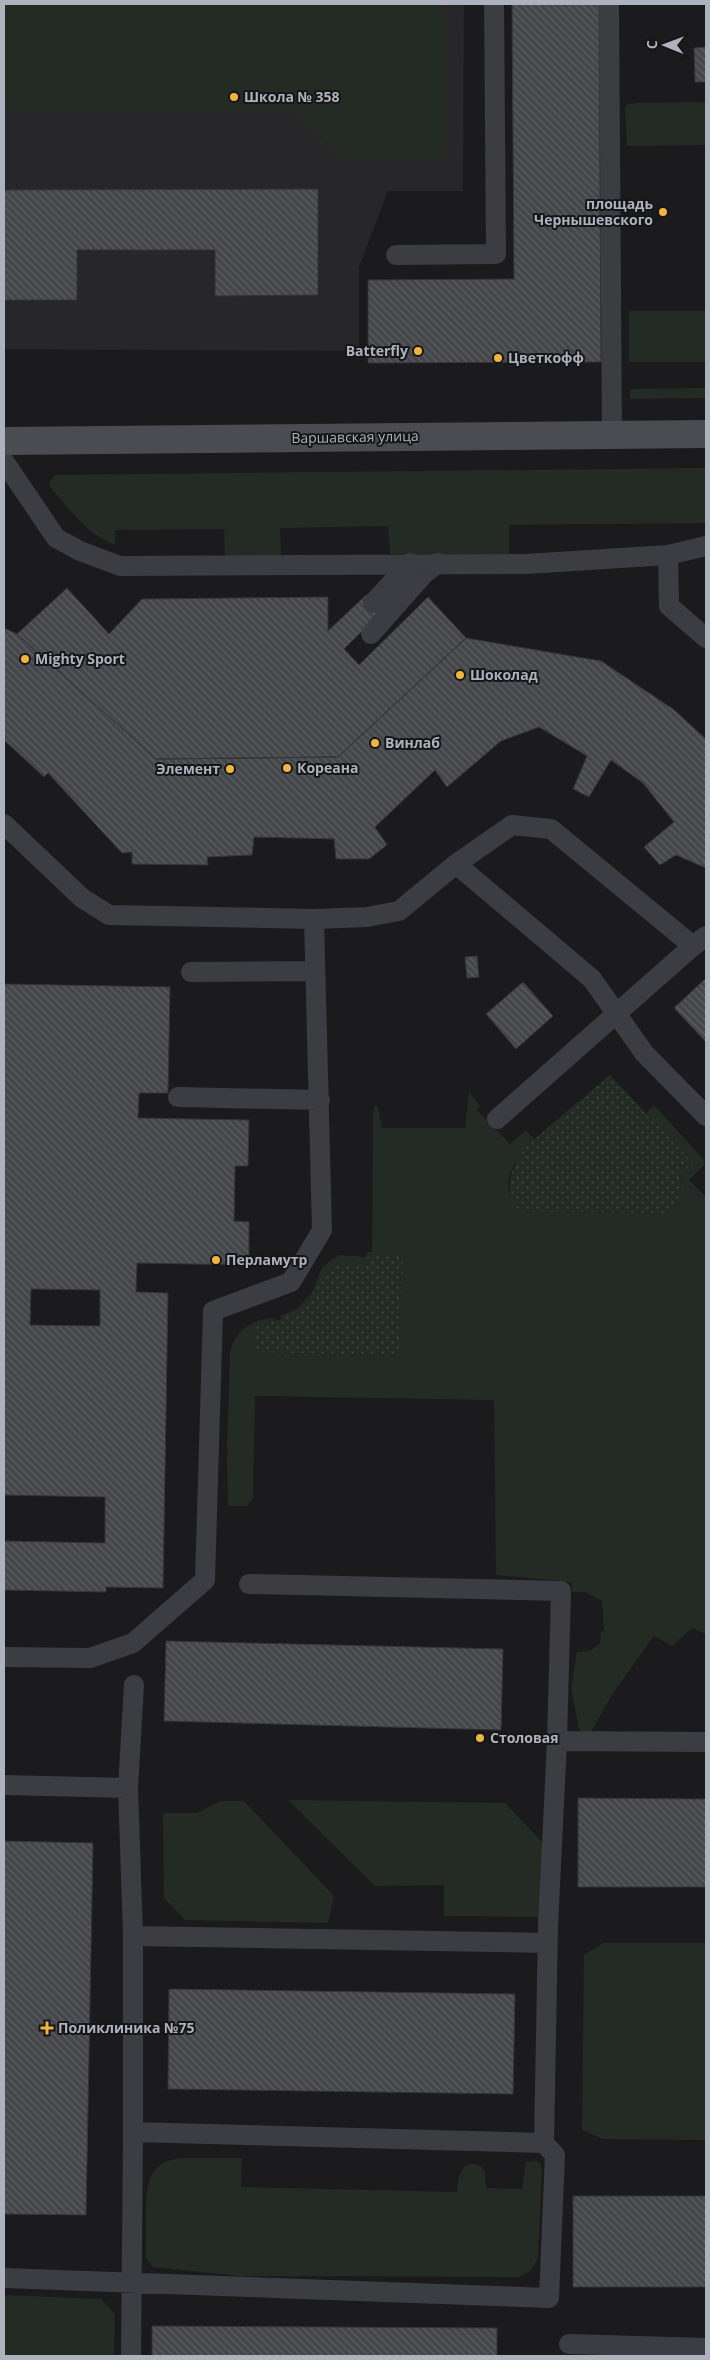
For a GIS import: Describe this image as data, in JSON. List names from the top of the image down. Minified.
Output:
{"streets":{"street":["Варшавская улица"]},"places":{"other":["Школа № 358","площадь Чернышевского","Batterfly","Цветкофф","Mighty Sport","Шоколад","Винлаб","Кореана","Элемент","Перламутр","Столовая"],"health":["Поликлиника №75"]},"north":"left"}
